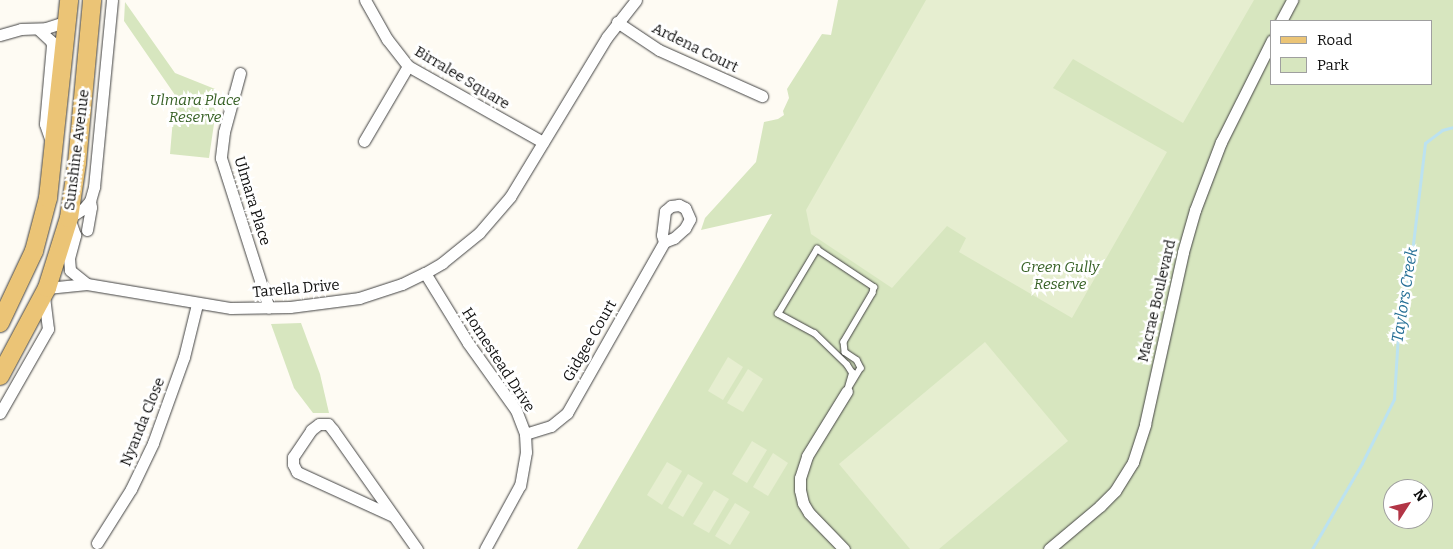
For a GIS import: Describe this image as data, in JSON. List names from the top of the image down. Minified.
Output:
{"streets":{"main road":["Sunshine Avenue"],"street":["Ardena Court","Birralee Square","Ulmara Place","Tarella Drive","Macrae Boulevard","Gidgee Court","Homestead Drive","Nyanda Close"]},"crossings":[["Ardena Court","Tarella Drive"],["Birralee Square","Tarella Drive"],["Sunshine Avenue","Tarella Drive"],["Ulmara Place","Tarella Drive"],["Tarella Drive","Homestead Drive"],["Tarella Drive","Nyanda Close"],["Gidgee Court","Homestead Drive"]],"water":["Taylors Creek"],"parks":["Ulmara Place Reserve","Green Gully Reserve"],"legend":["Road","Park"],"north":"top right"}
